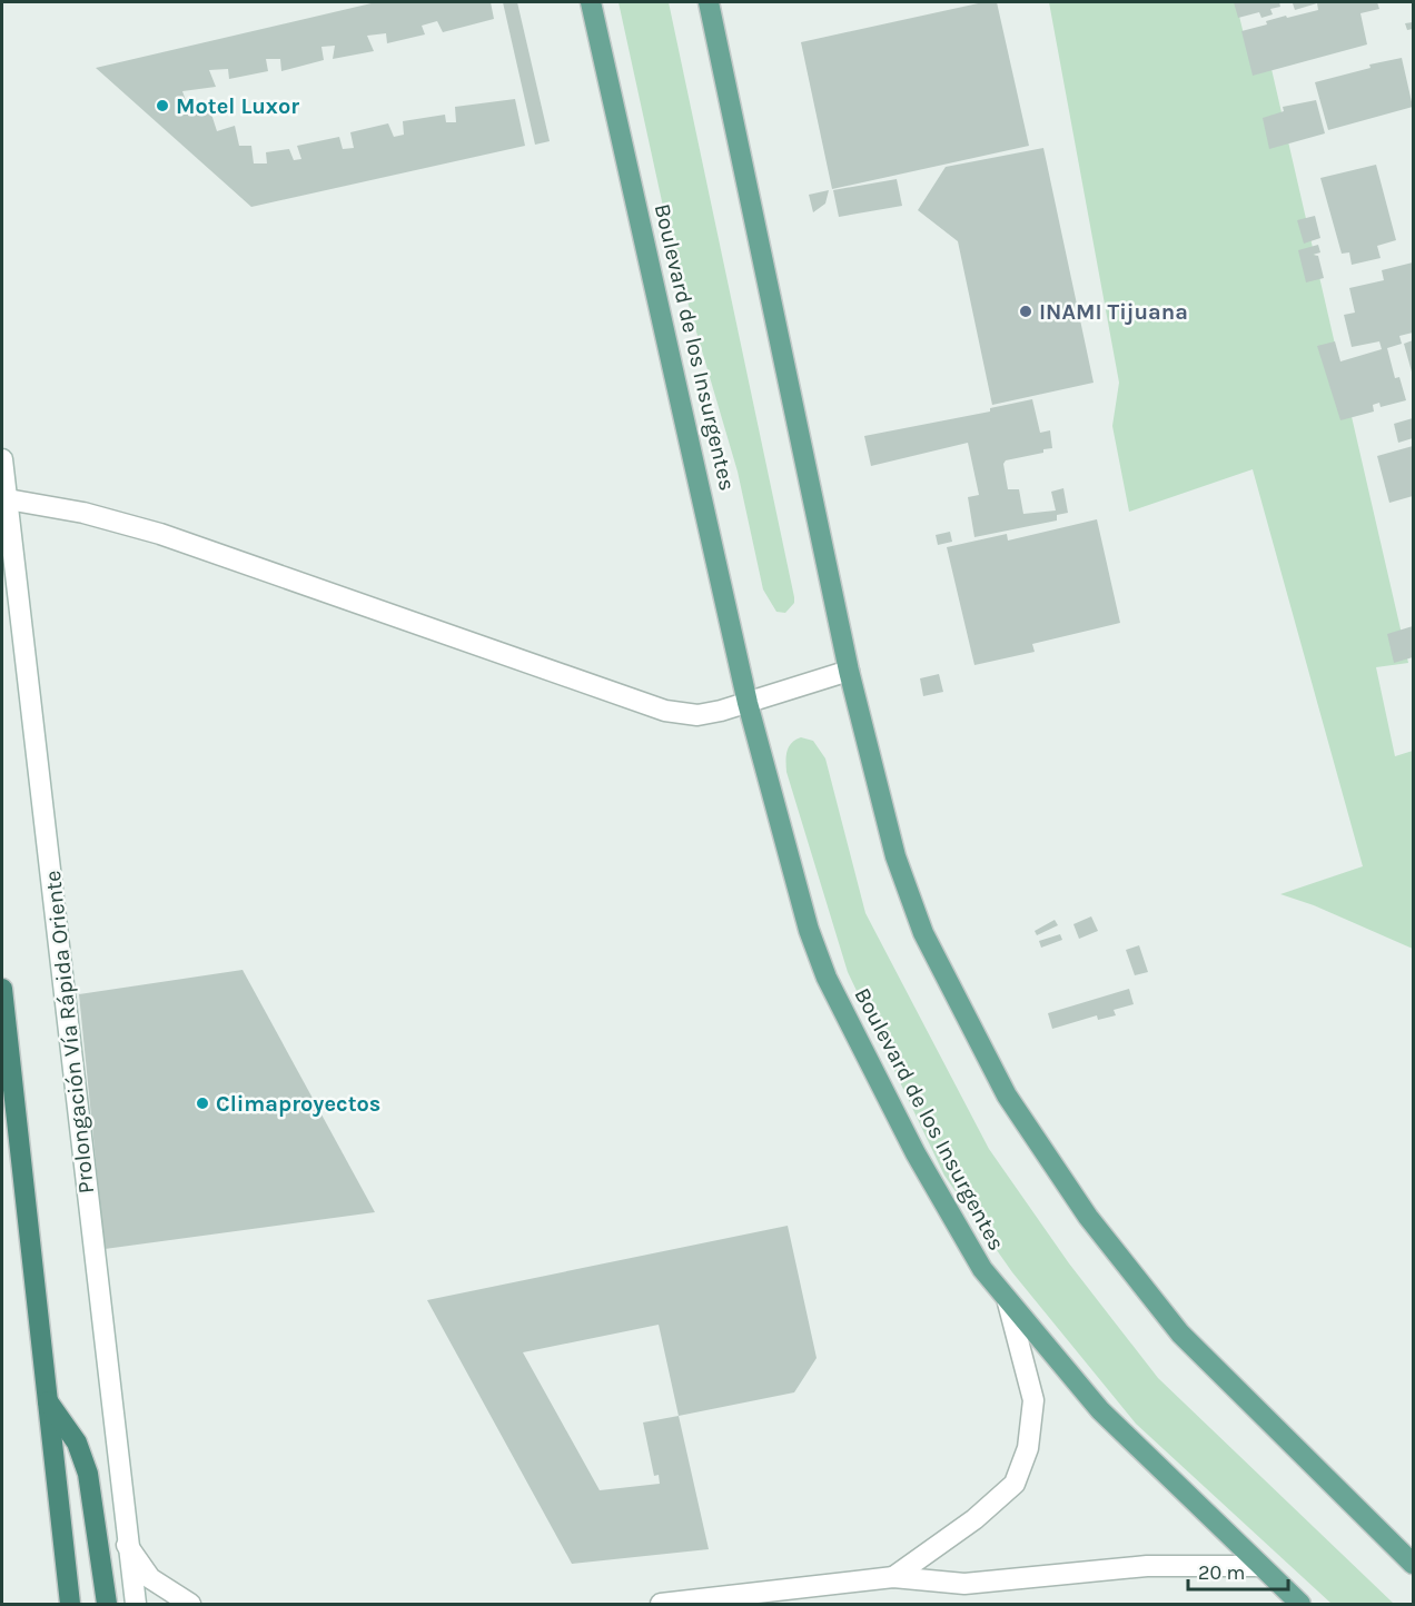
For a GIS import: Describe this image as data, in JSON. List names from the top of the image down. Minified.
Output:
{"streets":{"main road":["Boulevard de los Insurgentes","Prolongación Vía Rápida Oriente"]},"places":["Motel Luxor","INAMI Tijuana","Climaproyectos"],"scale_bar":"20 m"}
